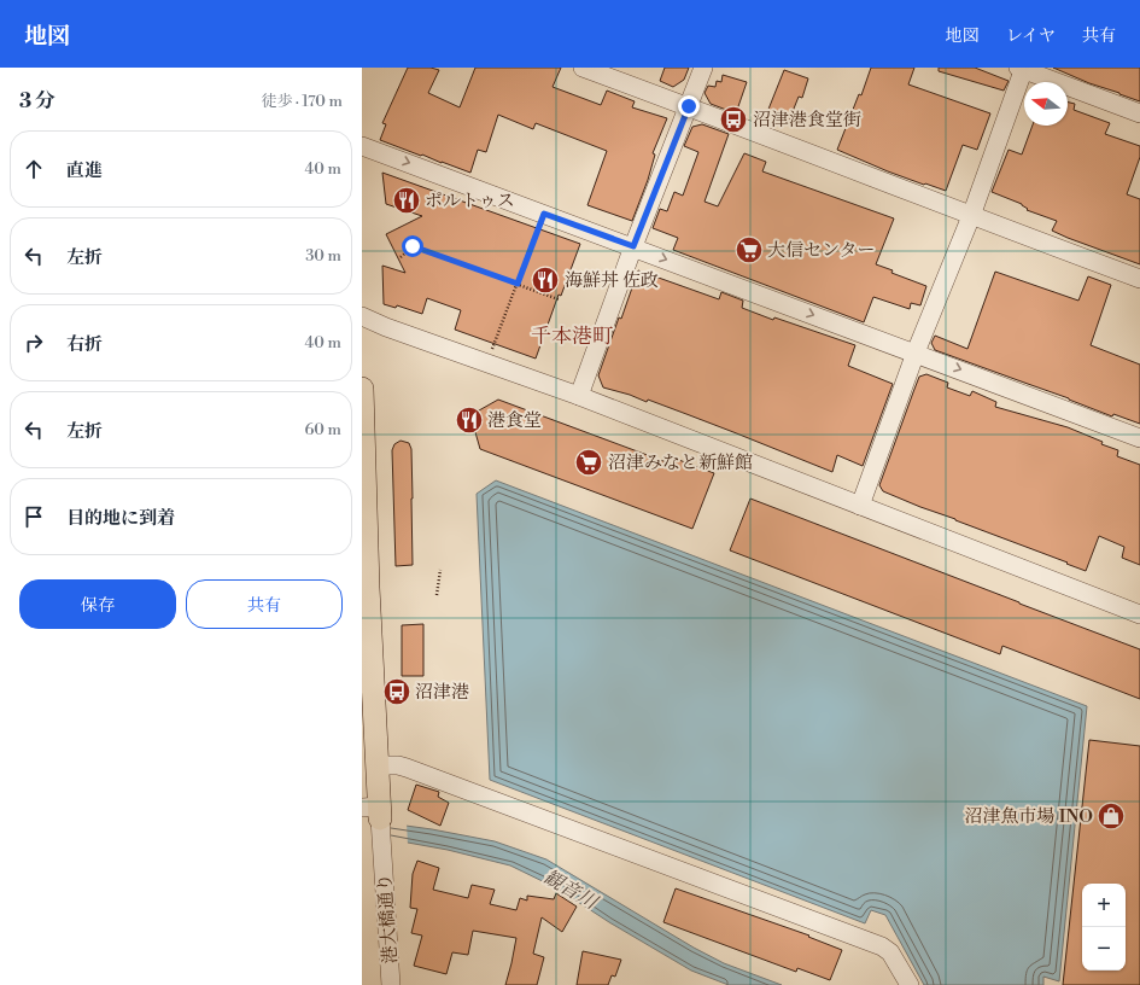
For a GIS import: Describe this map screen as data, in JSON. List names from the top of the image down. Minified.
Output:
{"streets":{"main road":["港大橋通り"]},"districts":["千本港町"],"water":["観音川"],"places":{"bus stop":["沼津港食堂街","沼津港"],"restaurant":["ポルトゥス","海鮮丼 佐政","港食堂"],"supermarket":["大信センター","沼津みなと新鮮館"],"shop":["沼津魚市場 INO"]},"north":"left","page":{"header":"地図","nav":["地図","レイヤ","共有"],"heading":["3 分","徒歩 · 170 m"],"list":[["直進","40 m"],["左折","30 m"],["右折","40 m"],["左折","60 m"],"目的地に到着"],"buttons":["保存","共有"],"map_buttons":["+","−"]}}
